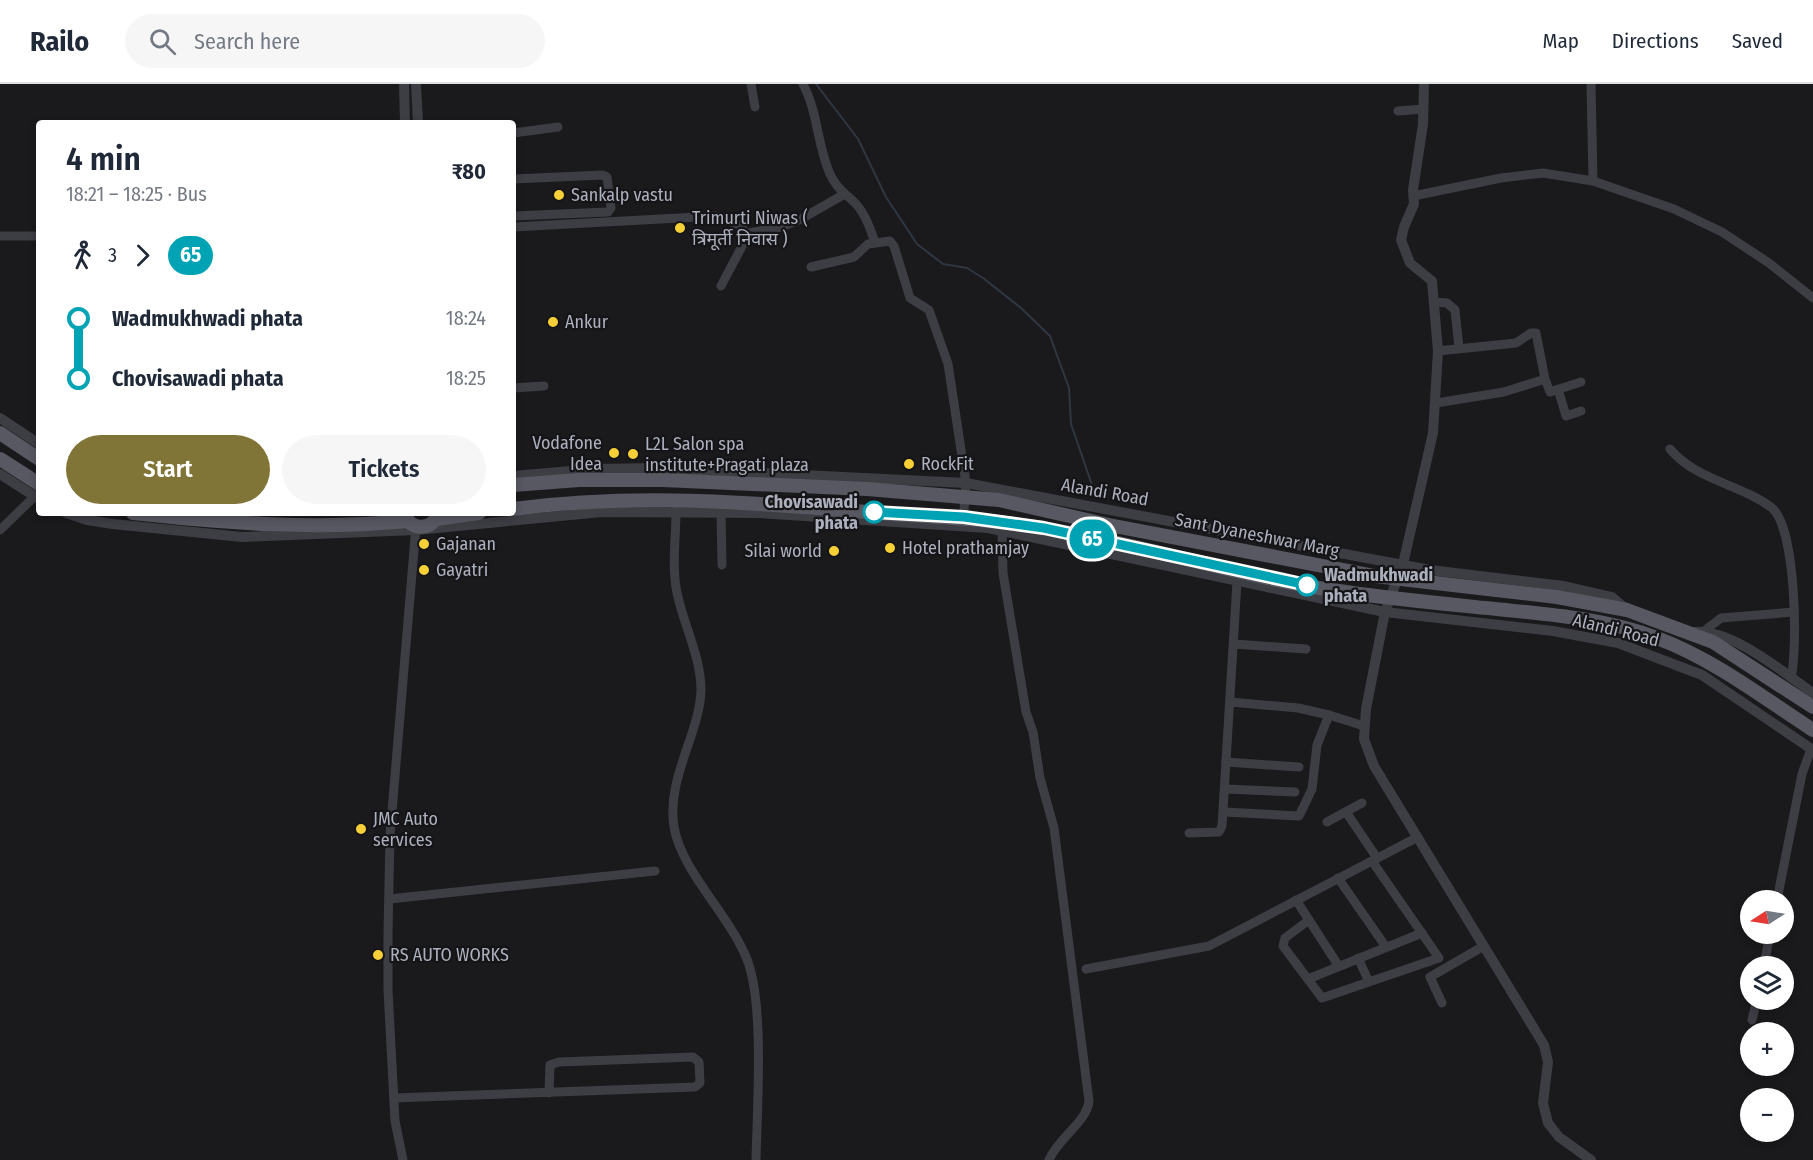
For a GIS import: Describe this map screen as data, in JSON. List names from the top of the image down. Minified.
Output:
{"streets":{"main road":["Sant Dyaneshwar Marg"],"street":["Alandi Road"]},"crossings":[["Alandi Road","Sant Dyaneshwar Marg"]],"places":["Sankalp vastu","Trimurti Niwas ( त्रिमूर्ती निवास )","Ankur","Vodafone Idea","L2L Salon spa institute+Pragati plaza","RockFit","Chovisawadi phata","Gajanan","Hotel prathamjay","Silai world","Gayatri","Wadmukhwadi phata","JMC Auto services","RS AUTO WORKS"],"lines":["bus line 65"],"north":"left","page":{"header":"Railo","search":"Search here","nav":["Map","Directions","Saved"],"on_map":"65","heading":["4 min","18:21 – 18:25 · Bus","₹80"],"legs":["3","65"],"list":[{"name":"Wadmukhwadi phata","value":"18:24"},{"name":"Chovisawadi phata","value":"18:25"}],"buttons":["Start","Tickets"],"map_buttons":["+","−"]}}
